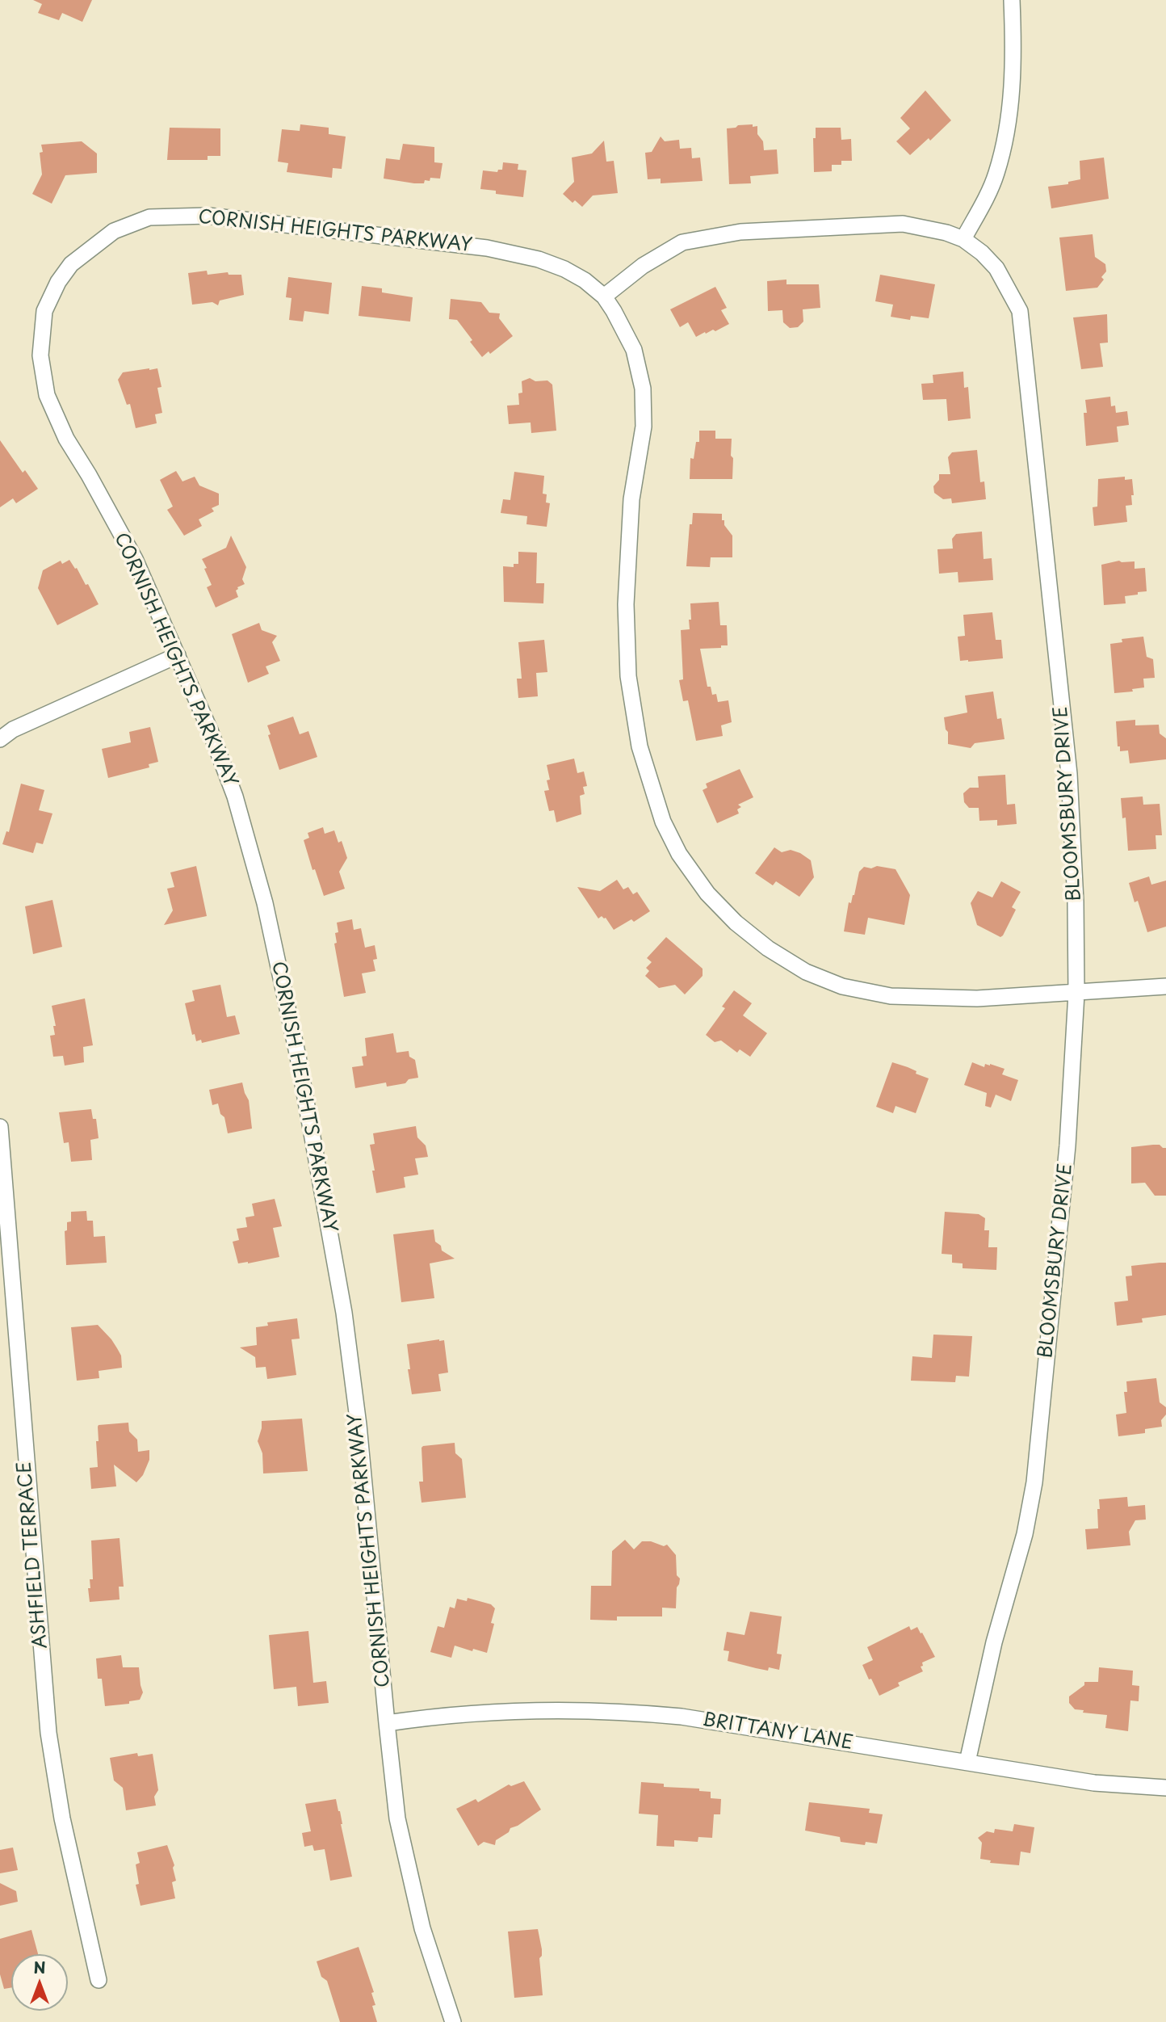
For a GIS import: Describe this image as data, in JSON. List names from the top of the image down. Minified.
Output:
{"streets":{"street":["CORNISH HEIGHTS PARKWAY","BLOOMSBURY DRIVE","ASHFIELD TERRACE","BRITTANY LANE"]},"crossings":[["CORNISH HEIGHTS PARKWAY","BLOOMSBURY DRIVE"],["CORNISH HEIGHTS PARKWAY","BRITTANY LANE"],["BLOOMSBURY DRIVE","BRITTANY LANE"]],"north":"top"}
